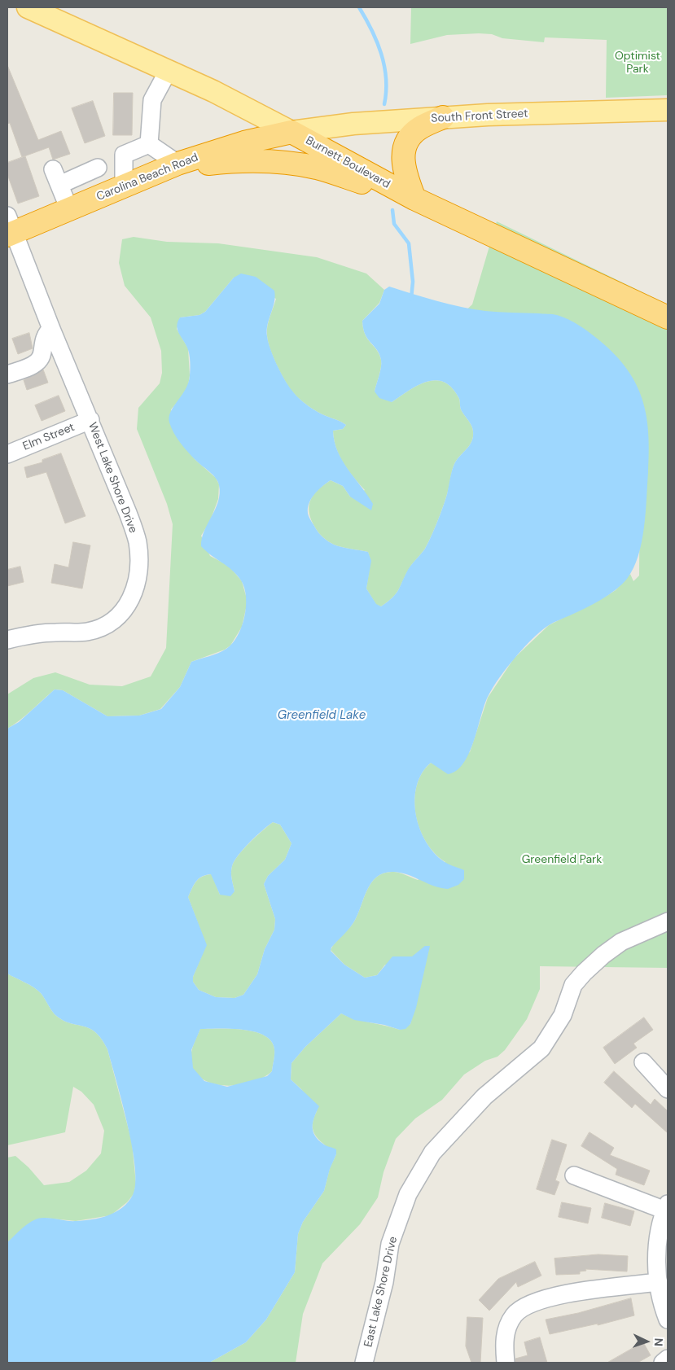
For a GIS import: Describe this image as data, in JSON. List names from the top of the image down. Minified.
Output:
{"streets":{"highway":["Burnett Boulevard","Carolina Beach Road"],"main road":["South Front Street"],"street":["Elm Street","West Lake Shore Drive","East Lake Shore Drive"]},"crossings":[["South Front Street","Burnett Boulevard"],["South Front Street","Carolina Beach Road"],["Burnett Boulevard","Carolina Beach Road"],["Carolina Beach Road","West Lake Shore Drive"],["Elm Street","West Lake Shore Drive"]],"water":["Greenfield Lake"],"parks":["Optimist Park","Greenfield Park"],"north":"right"}
